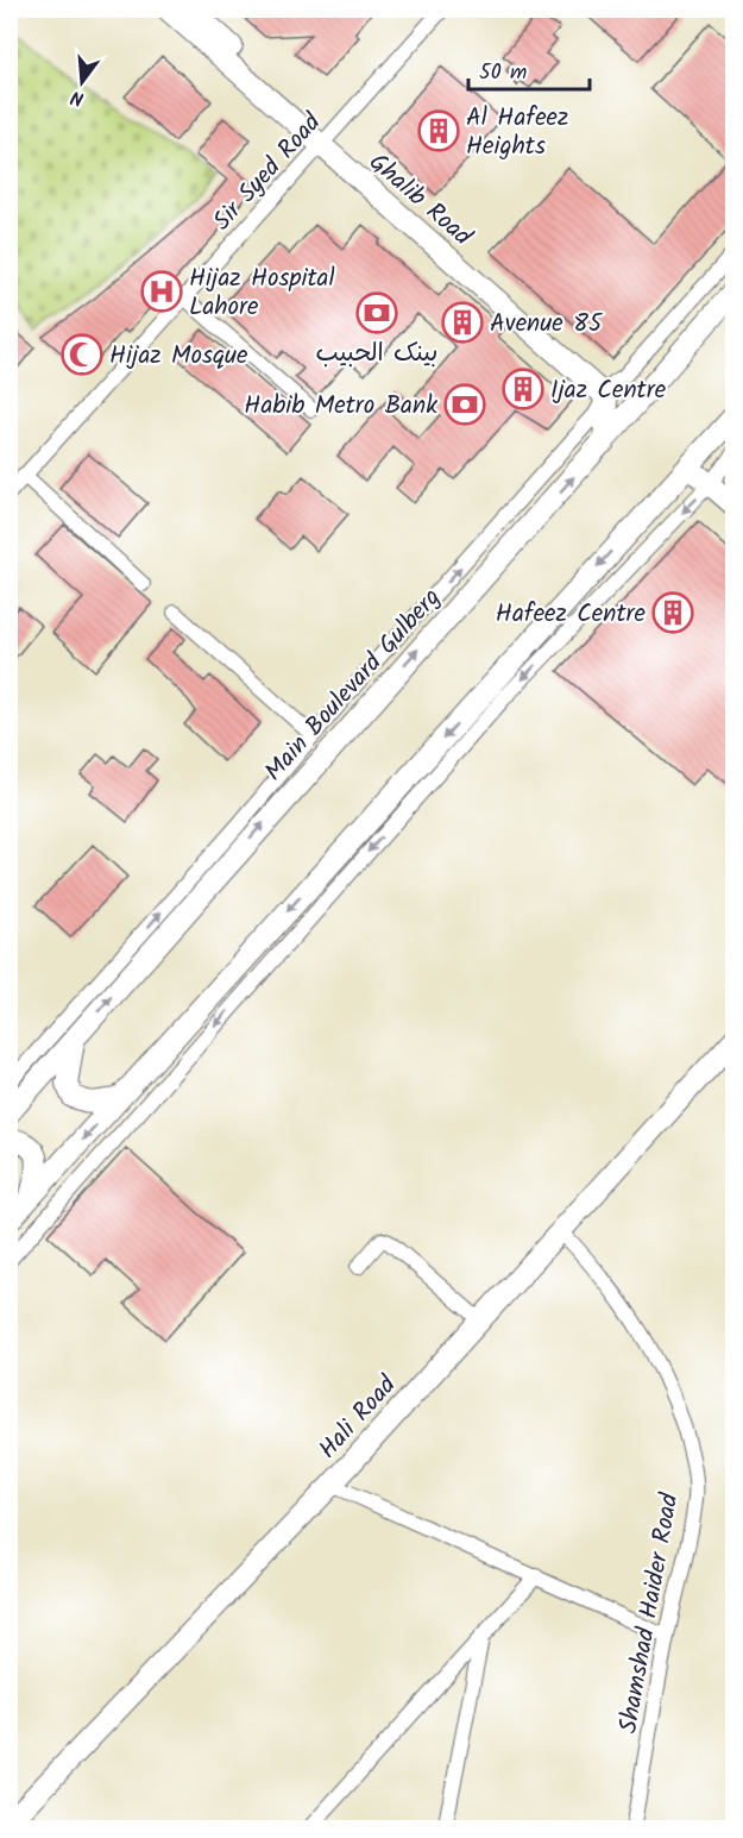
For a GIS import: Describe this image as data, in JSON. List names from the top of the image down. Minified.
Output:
{"streets":{"main road":["Ghalib Road","Main Boulevard Gulberg","Hali Road"],"street":["Sir Syed Road","Shamshad Haider Road"]},"crossings":[["Sir Syed Road","Ghalib Road"],["Hali Road","Shamshad Haider Road"]],"places":{"building":["Al Hafeez Heights","Avenue 85","Ijaz Centre","Hafeez Centre"],"hospital":["Hijaz Hospital Lahore"],"bank":["بينک الحبيب","Habib Metro Bank"],"mosque":["Hijaz Mosque"]},"scale_bar":"50 m","north":"bottom"}
